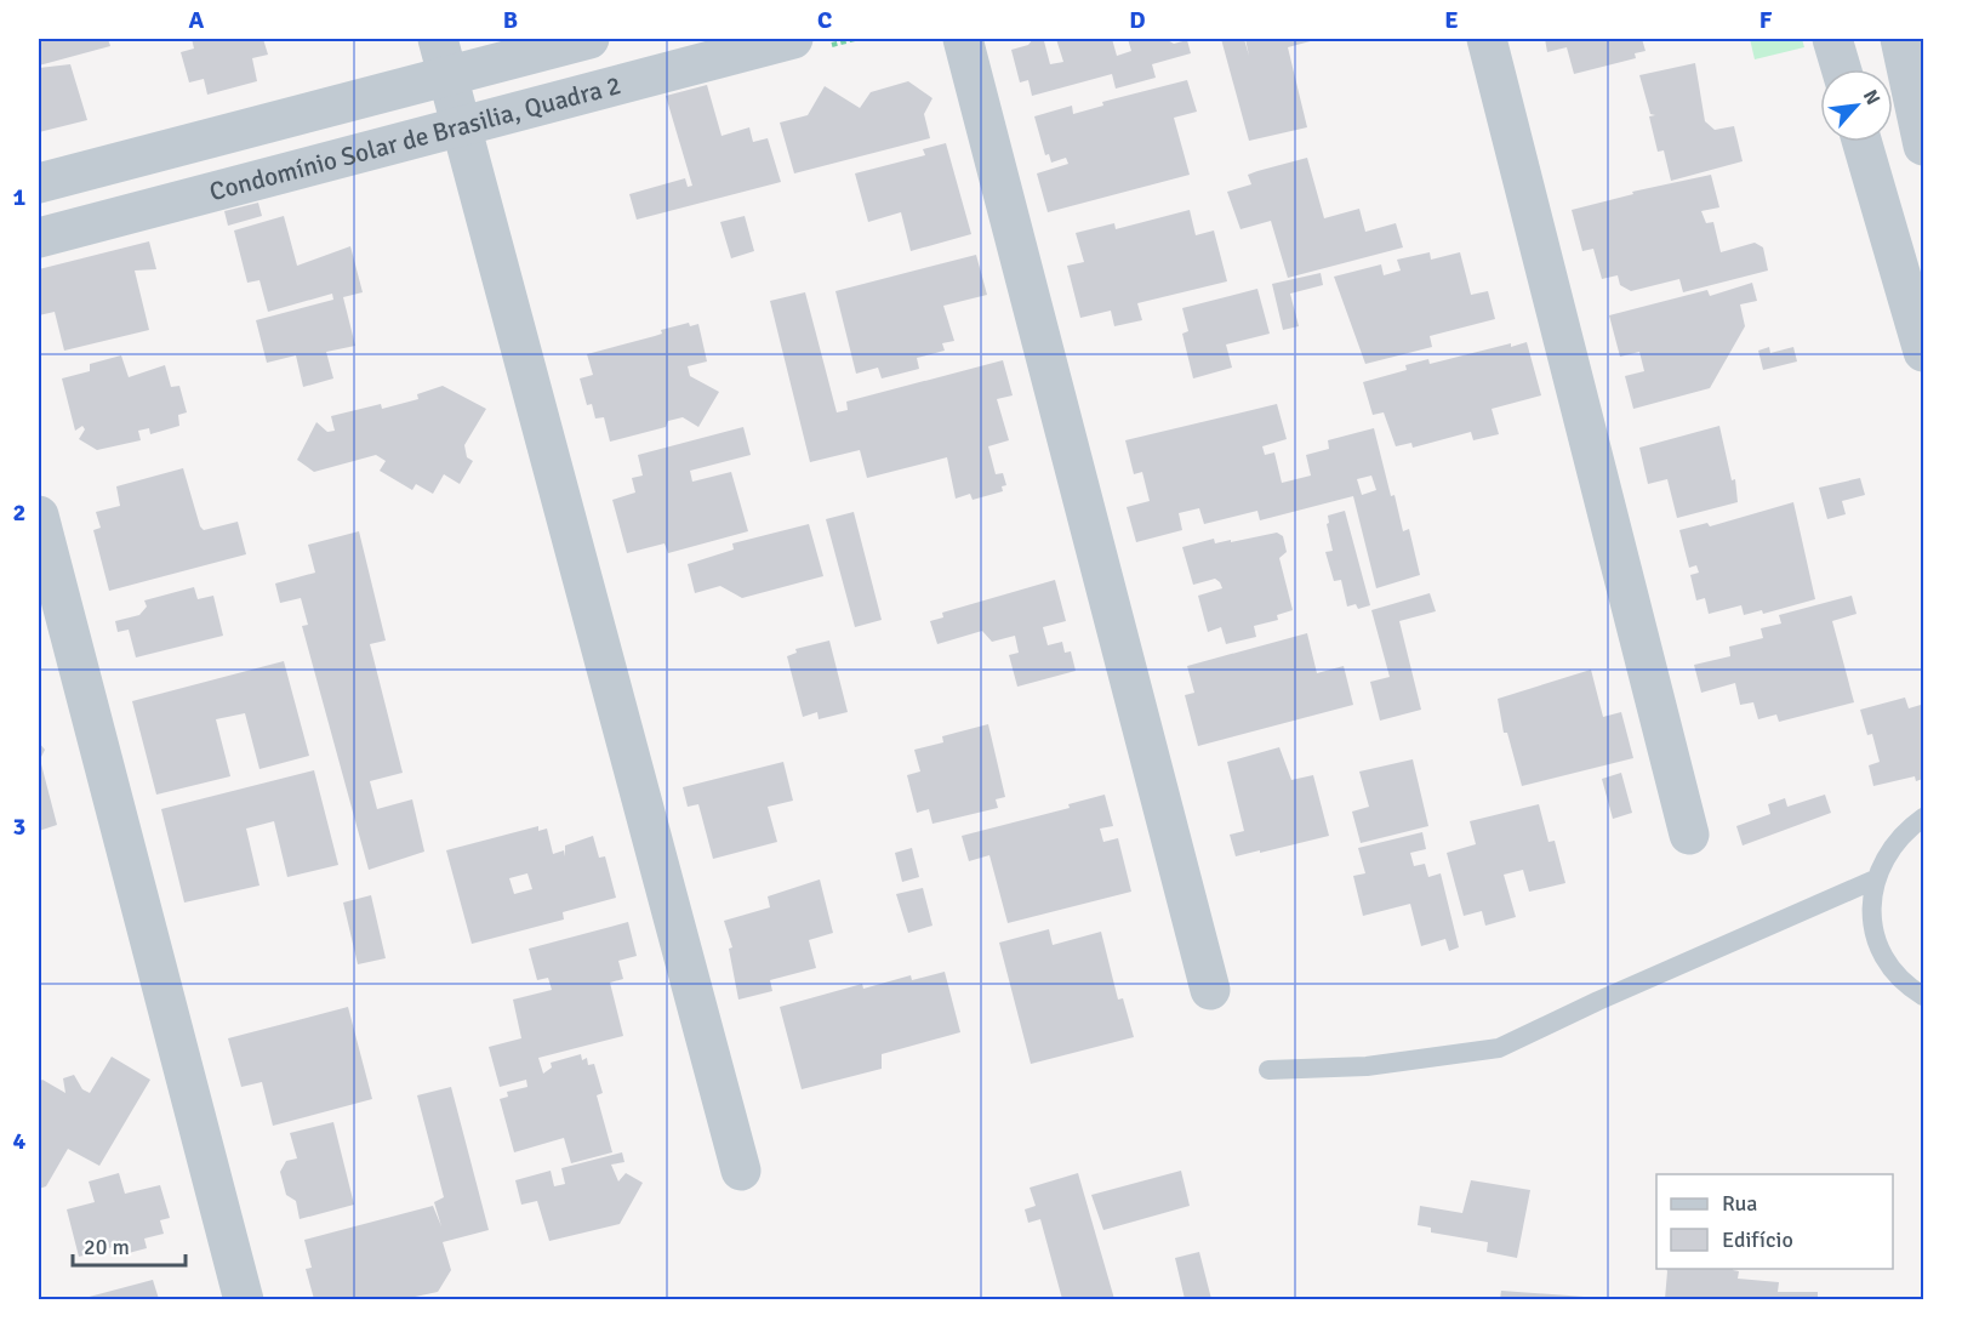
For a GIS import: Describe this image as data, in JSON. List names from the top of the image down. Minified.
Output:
{"streets":{"street":["Condomínio Solar de Brasilia, Quadra 2"]},"legend":["Rua","Edifício"],"scale_bar":"20 m","north":"top right","grid":{"columns":["A","B","C","D","E","F"],"rows":["1","2","3","4"]}}
